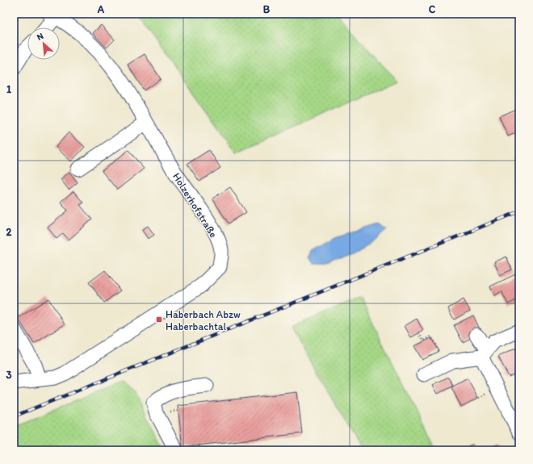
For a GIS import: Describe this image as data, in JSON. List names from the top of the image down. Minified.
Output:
{"streets":{"street":["Holzerhofstraße"]},"places":{"transit":["Haberbach Abzw Haberbachtal"]},"north":"top left","grid":{"columns":["A","B","C"],"rows":["1","2","3"]}}
